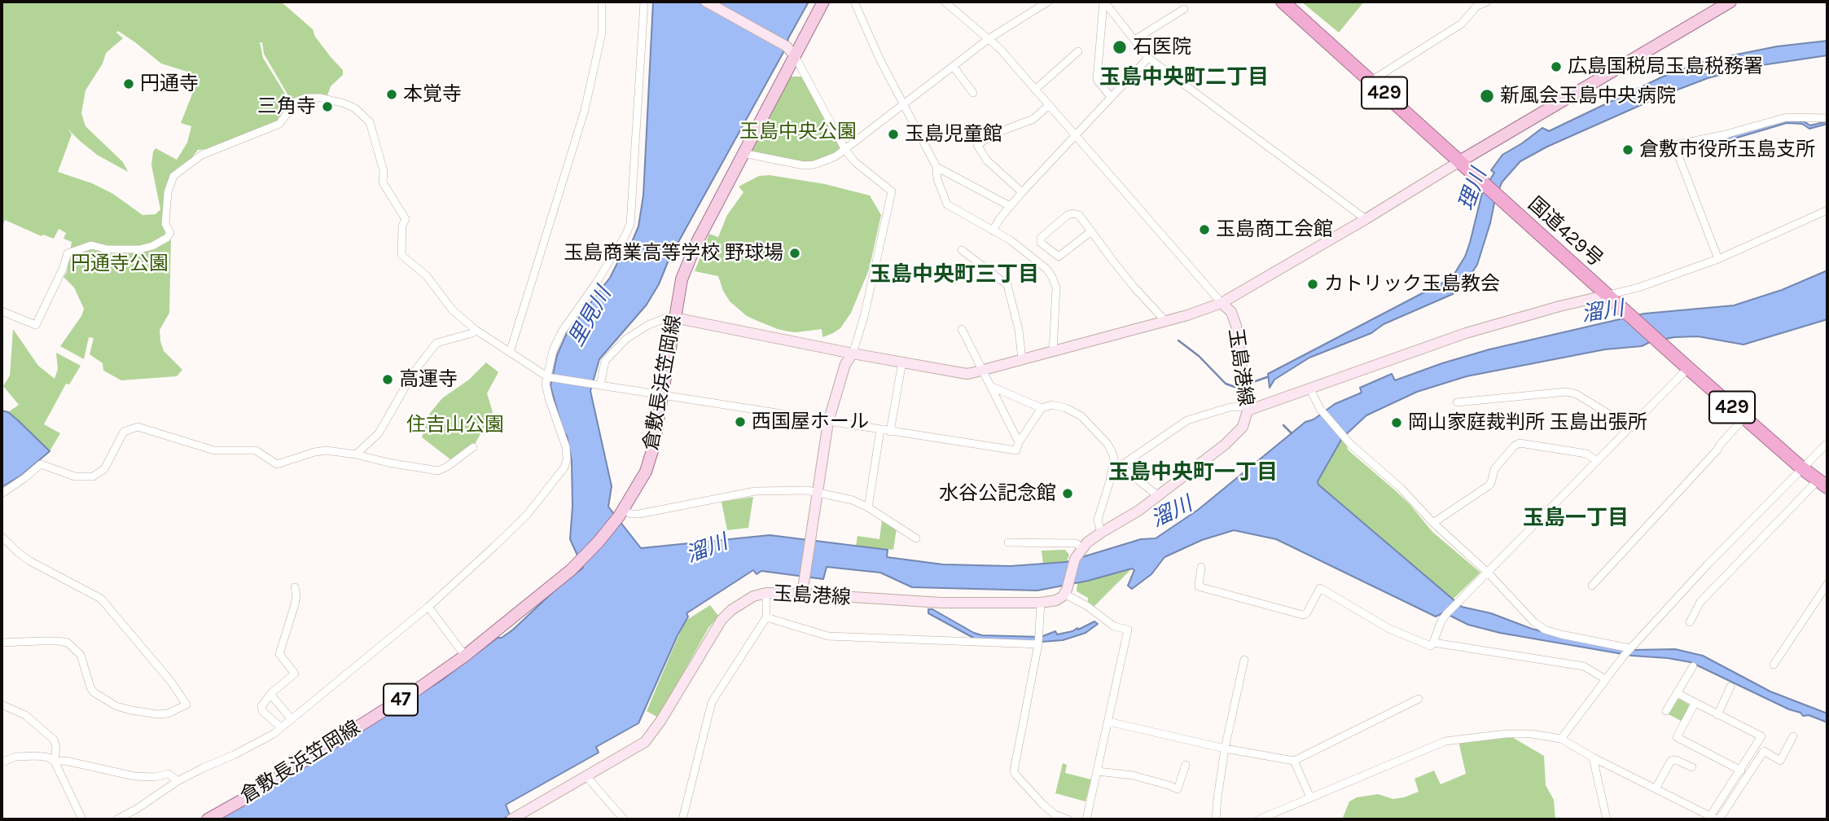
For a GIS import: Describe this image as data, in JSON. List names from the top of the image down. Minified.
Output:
{"streets":{"highway":["429","国道429号"],"main road":["玉島港線","倉敷長浜笠岡線","47"]},"crossings":[["国道429号","玉島港線"]],"districts":["玉島中央町二丁目","玉島中央町三丁目","玉島中央町一丁目","玉島一丁目"],"water":["理川","溜川","里見川"],"parks":["玉島中央公園","円通寺公園","住吉山公園"],"places":["石医院","広島国税局玉島税務署","円通寺","本覚寺","新風会玉島中央病院","三角寺","玉島児童館","倉敷市役所玉島支所","玉島商工会館","玉島商業高等学校 野球場","カトリック玉島教会","高運寺","西国屋ホール","岡山家庭裁判所 玉島出張所","水谷公記念館"]}
